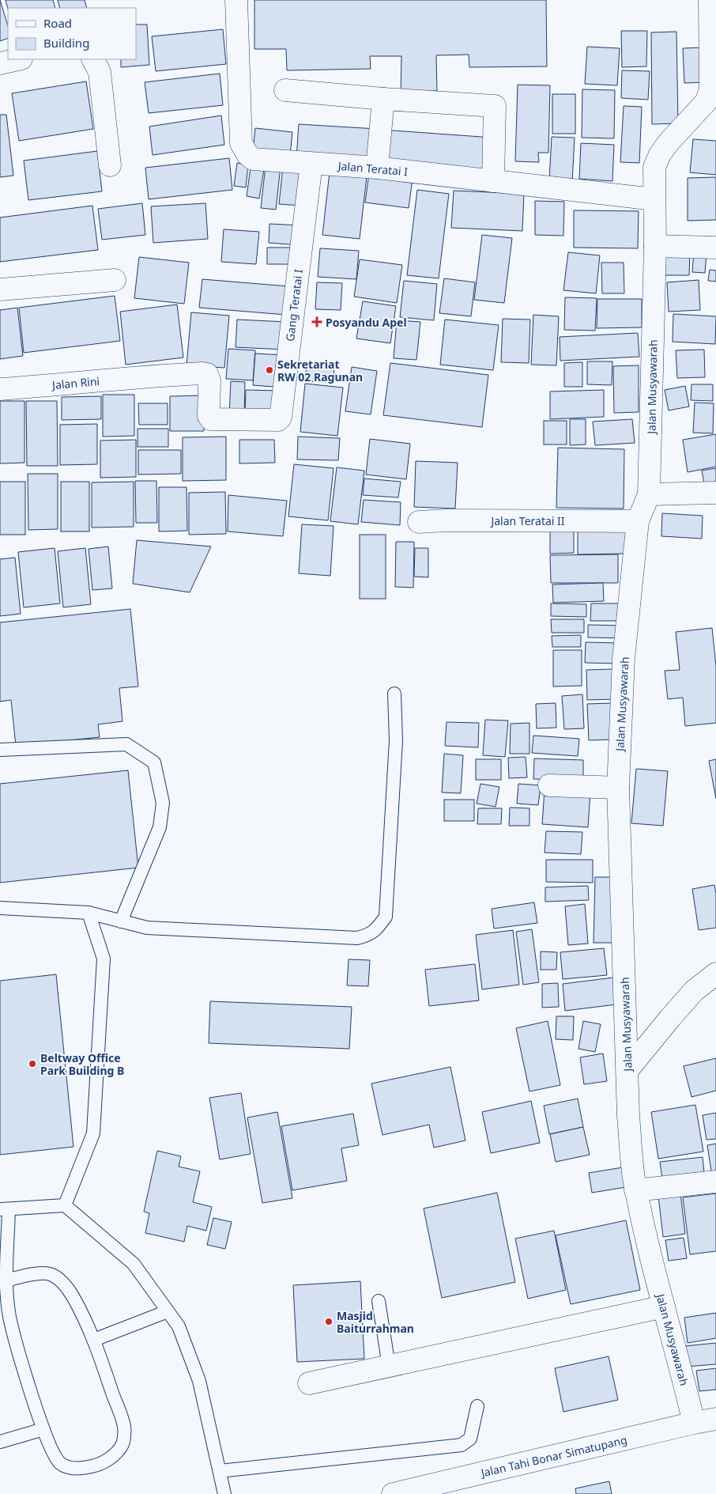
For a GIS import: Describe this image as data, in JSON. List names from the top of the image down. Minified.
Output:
{"streets":{"main road":["Jalan Teratai I","Gang Teratai I","Jalan Rini","Jalan Musyawarah","Jalan Teratai II","Jalan Tahi Bonar Simatupang"]},"crossings":[["Jalan Teratai I","Gang Teratai I"],["Jalan Teratai I","Jalan Musyawarah"],["Gang Teratai I","Jalan Rini"],["Jalan Musyawarah","Jalan Teratai II"],["Jalan Musyawarah","Jalan Tahi Bonar Simatupang"]],"places":{"health":["Posyandu Apel"],"other":["Sekretariat RW 02 Ragunan","Beltway Office Park Building B","Masjid Baiturrahman"]},"legend":["Road","Building"]}
